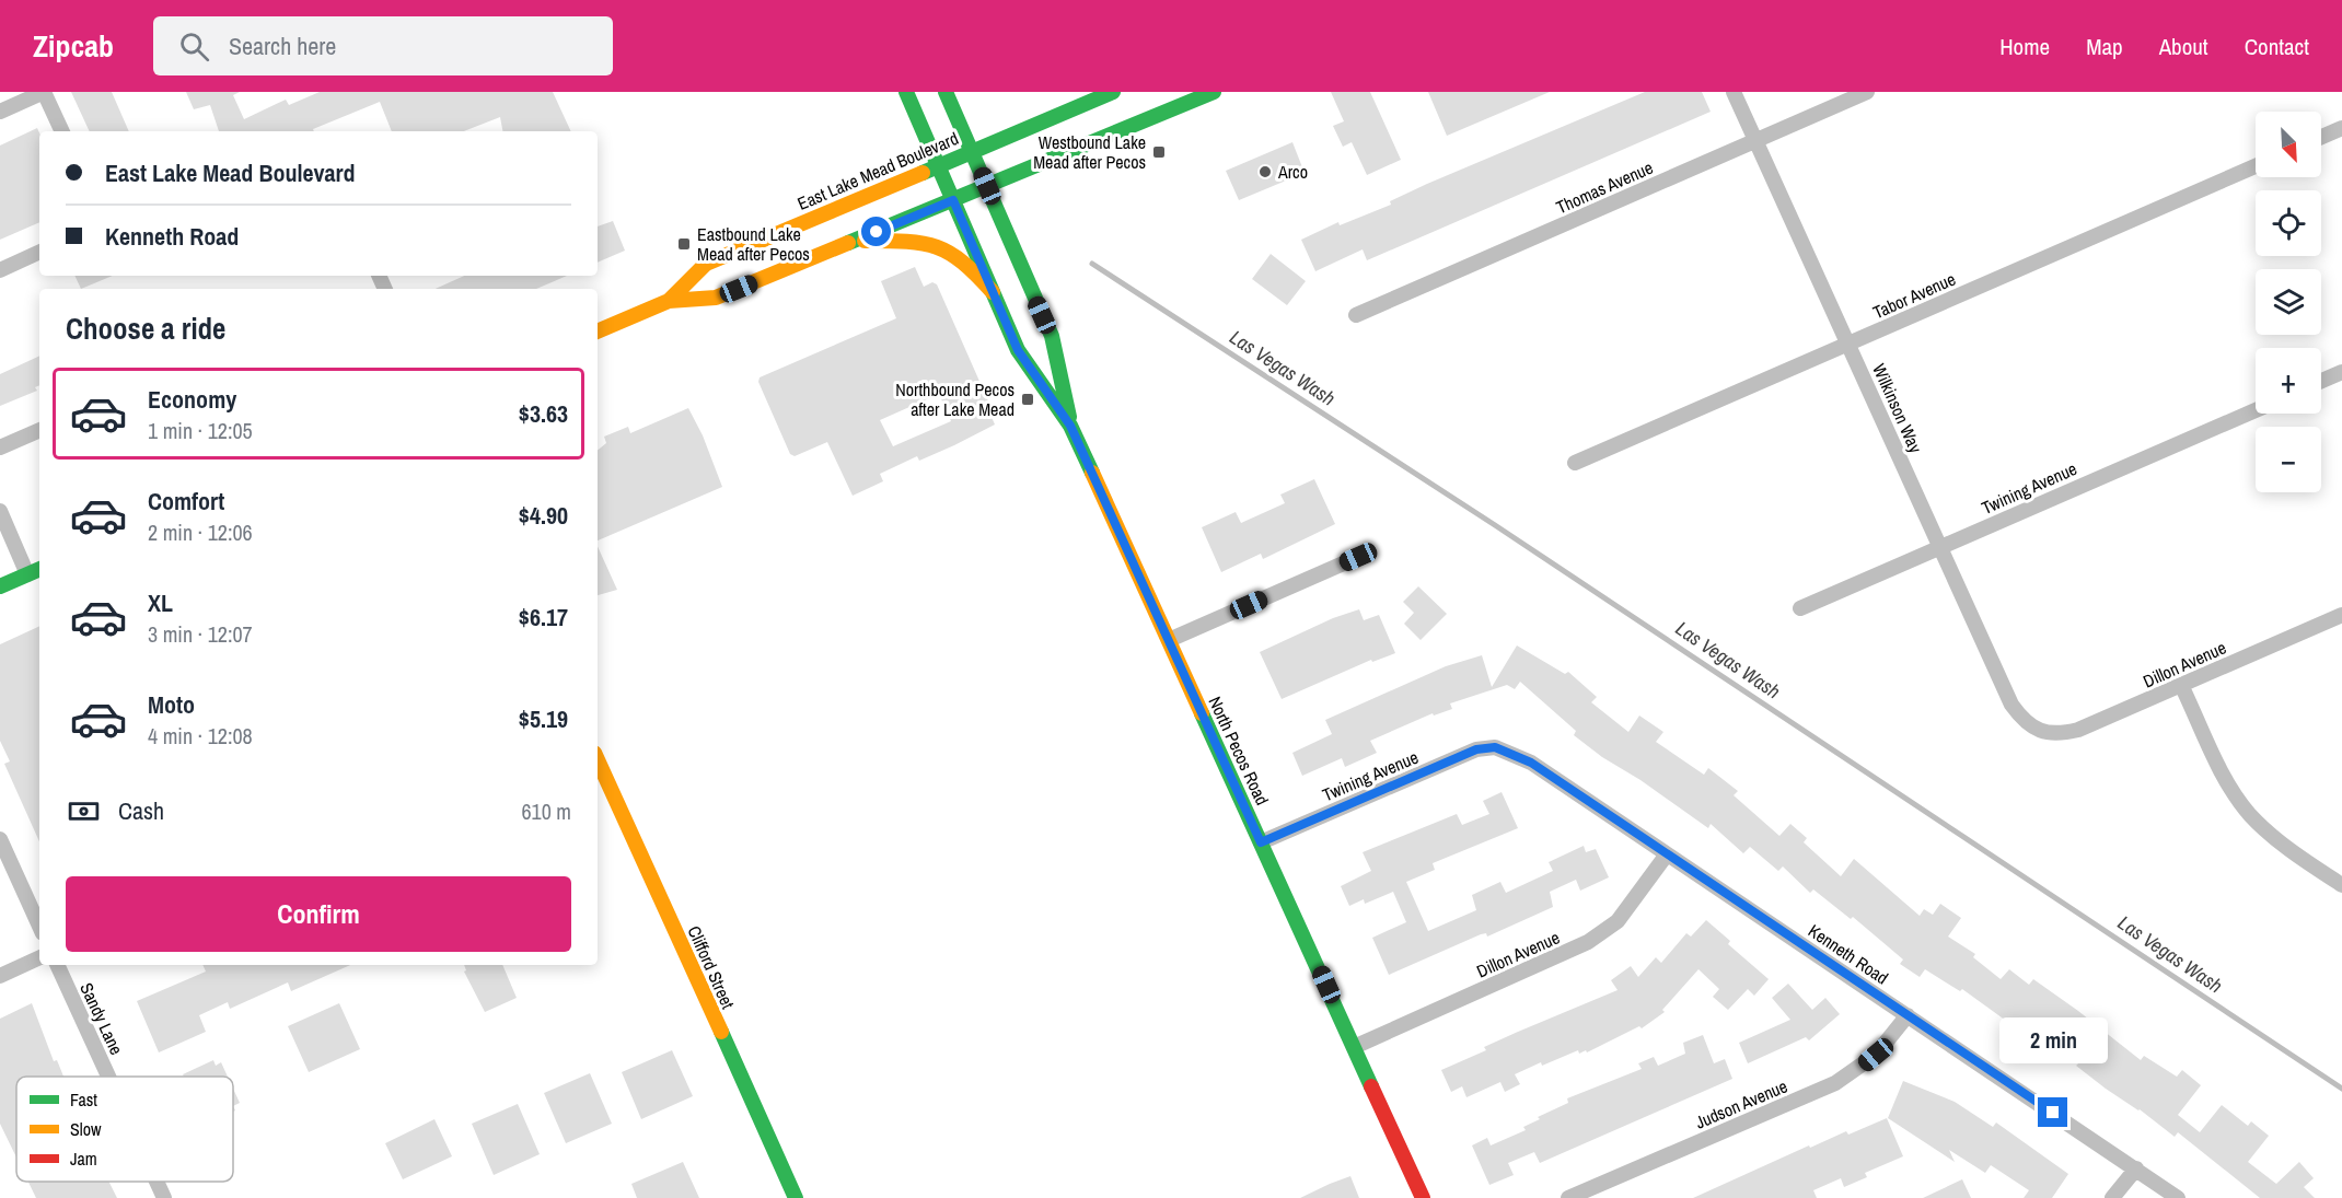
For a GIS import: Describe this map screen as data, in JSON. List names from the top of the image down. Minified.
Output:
{"streets":{"main road":["East Lake Mead Boulevard","North Pecos Road","Clifford Street"],"street":["Thomas Avenue","Tabor Avenue","Wilkinson Way","Twining Avenue","Dillon Avenue","Kenneth Road","Sandy Lane","Judson Avenue"]},"crossings":[["East Lake Mead Boulevard","North Pecos Road"],["Thomas Avenue","Wilkinson Way"],["Tabor Avenue","Wilkinson Way"],["Wilkinson Way","Twining Avenue"],["Wilkinson Way","Dillon Avenue"],["Twining Avenue","North Pecos Road"],["Twining Avenue","Kenneth Road"],["Dillon Avenue","North Pecos Road"],["Dillon Avenue","Kenneth Road"],["Kenneth Road","Judson Avenue"]],"water":["Las Vegas Wash"],"places":{"transit":["Westbound Lake Mead after Pecos","Eastbound Lake Mead after Pecos","Northbound Pecos after Lake Mead"],"other":["Arco"]},"legend":["Fast","Slow","Jam"],"north":"bottom right","page":{"header":"Zipcab","search":"Search here","nav":["Home","Map","About","Contact"],"map_buttons":["+","−"],"banner":["East Lake Mead Boulevard","Kenneth Road"],"heading":"Choose a ride","list":[{"name":"Economy","note":"1 min · 12:05","value":"$3.63"},{"name":"Comfort","note":"2 min · 12:06","value":"$4.90"},{"name":"XL","note":"3 min · 12:07","value":"$6.17"},{"name":"Moto","note":"4 min · 12:08","value":"$5.19"}],"pay":["Cash","610 m"],"buttons":"Confirm","bubble":"2 min"}}
